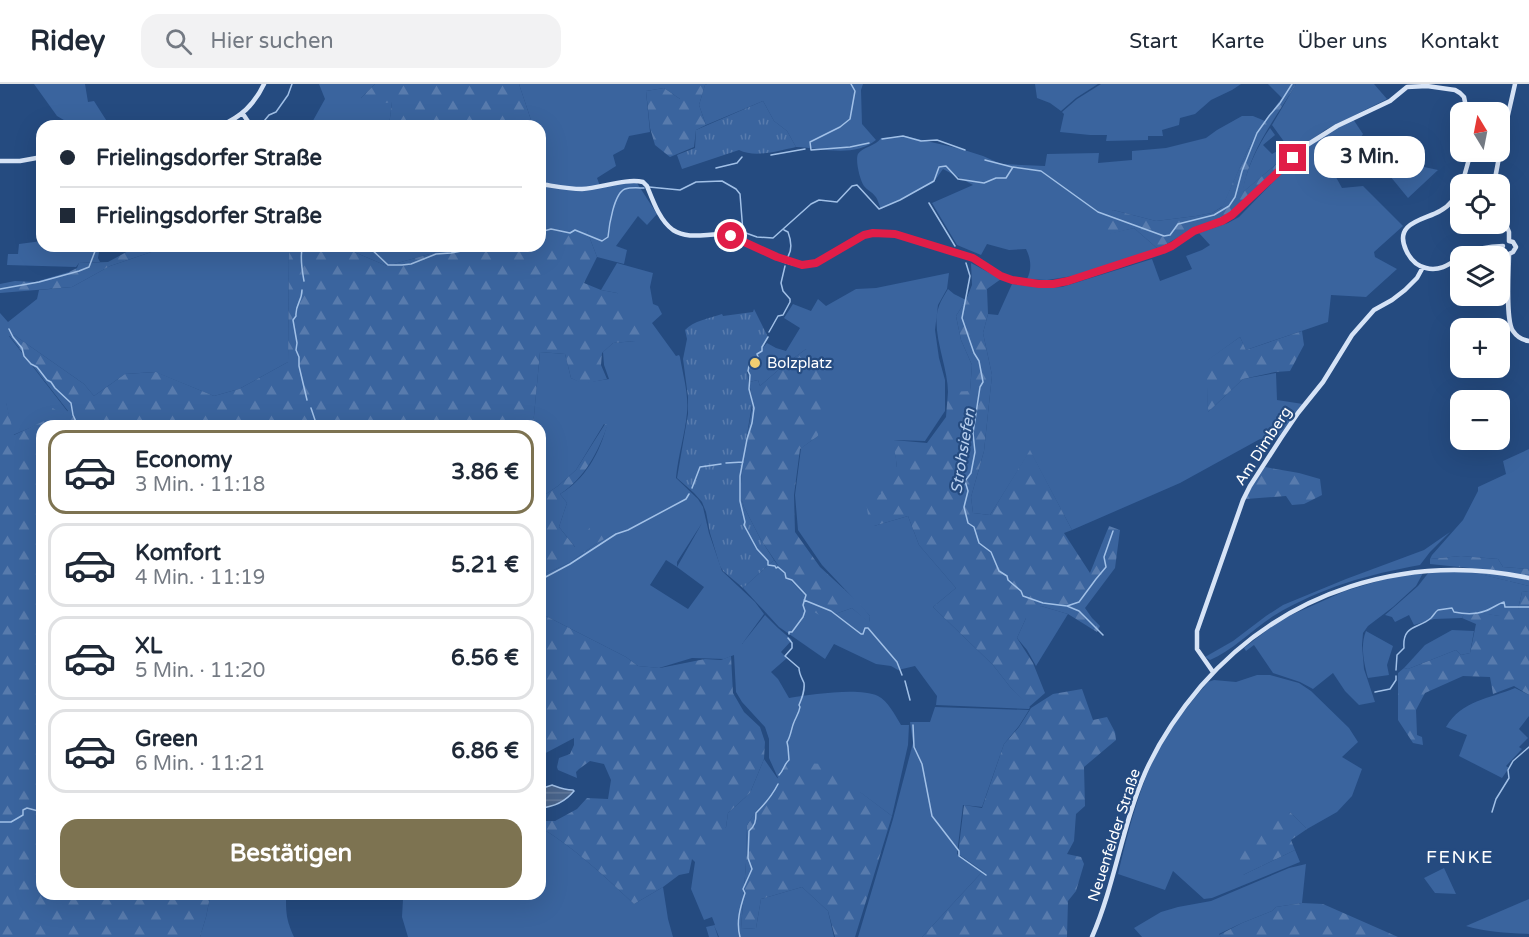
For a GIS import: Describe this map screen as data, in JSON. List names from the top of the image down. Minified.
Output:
{"streets":{"main road":["Am Dimberg","Neuenfelder Straße"]},"crossings":[["Am Dimberg","Neuenfelder Straße"]],"districts":["FENKE"],"water":["Strohsiefen"],"places":["Bolzplatz"],"north":"top","page":{"header":"Ridey","search":"Hier suchen","nav":["Start","Karte","Über uns","Kontakt"],"map_buttons":["+","−"],"banner":["Frielingsdorfer Straße","Frielingsdorfer Straße"],"bubble":"3 Min.","list":[{"name":"Economy","note":"3 Min. · 11:18","value":"3.86 €"},{"name":"Komfort","note":"4 Min. · 11:19","value":"5.21 €"},{"name":"XL","note":"5 Min. · 11:20","value":"6.56 €"},{"name":"Green","note":"6 Min. · 11:21","value":"6.86 €"}],"buttons":"Bestätigen"}}
